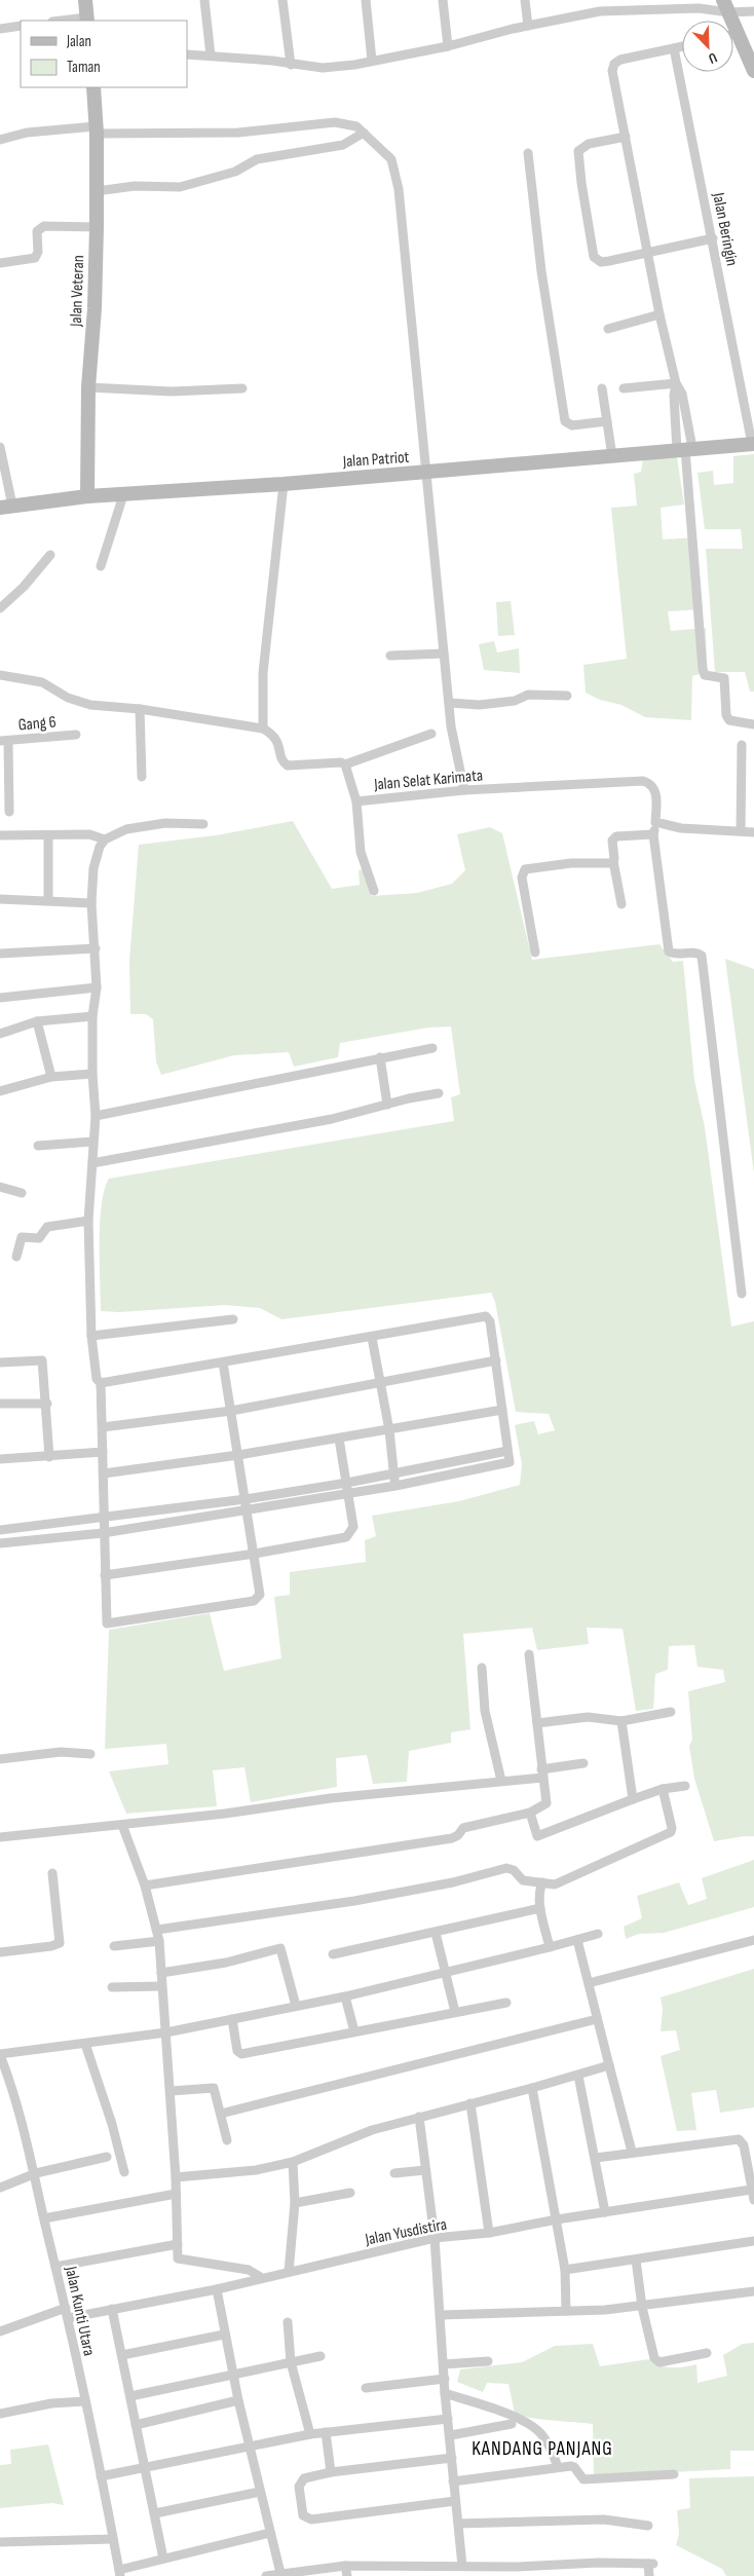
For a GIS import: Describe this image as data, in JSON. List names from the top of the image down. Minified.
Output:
{"streets":{"street":["Jalan Beringin","Jalan Veteran","Jalan Patriot","Gang 6","Jalan Selat Karimata","Jalan Yusdistira","Jalan Kunti Utara"]},"crossings":[["Jalan Beringin","Jalan Patriot"],["Jalan Veteran","Jalan Patriot"],["Jalan Yusdistira","Jalan Kunti Utara"]],"districts":["KANDANG PANJANG"],"legend":["Jalan","Taman"],"north":"bottom right"}
